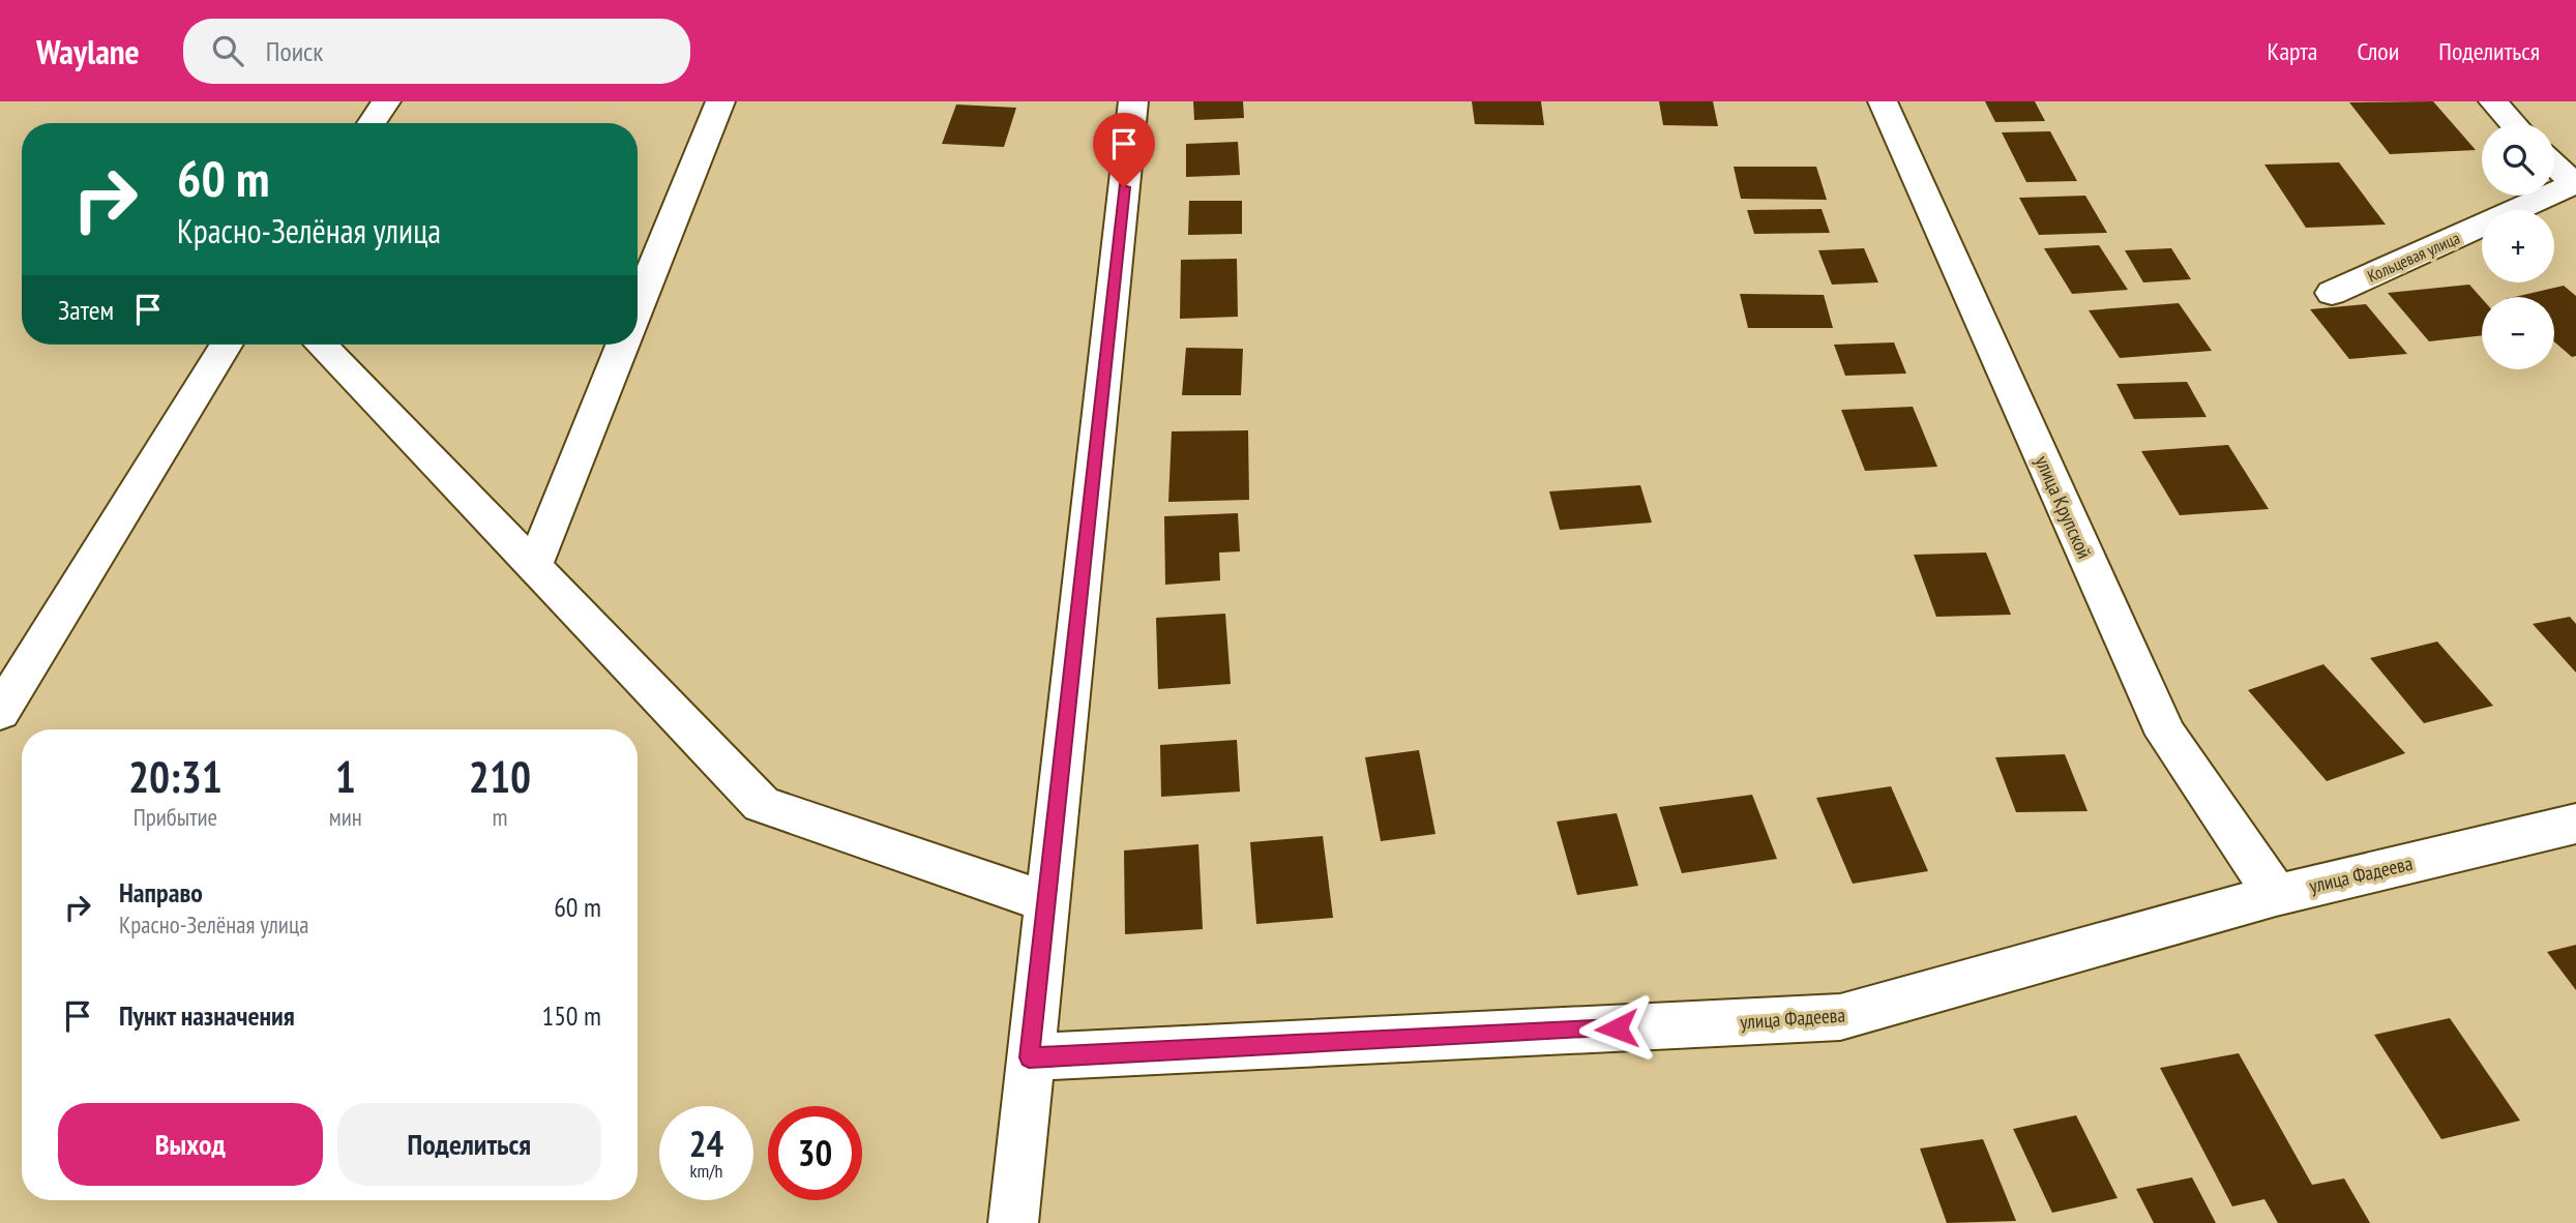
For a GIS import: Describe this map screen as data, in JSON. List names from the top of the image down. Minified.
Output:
{"streets":{"street":["Кольцевая улица","улица Крупской","улица Фадеева"]},"crossings":[["улица Крупской","улица Фадеева"]],"page":{"header":"Waylane","search":"Поиск","nav":["Карта","Слои","Поделиться"],"map_buttons":["+","−"],"turn":["60 m","Красно-Зелёная улица"],"then":"Затем","eta":["20:31","Прибытие","1","мин","210","m"],"list":[{"name":"Направо","note":"Красно-Зелёная улица","value":"60 m"},{"name":"Пункт назначения","value":"150 m"}],"buttons":["Выход","Поделиться"],"speed":"24 km/h","limit":"30"}}
